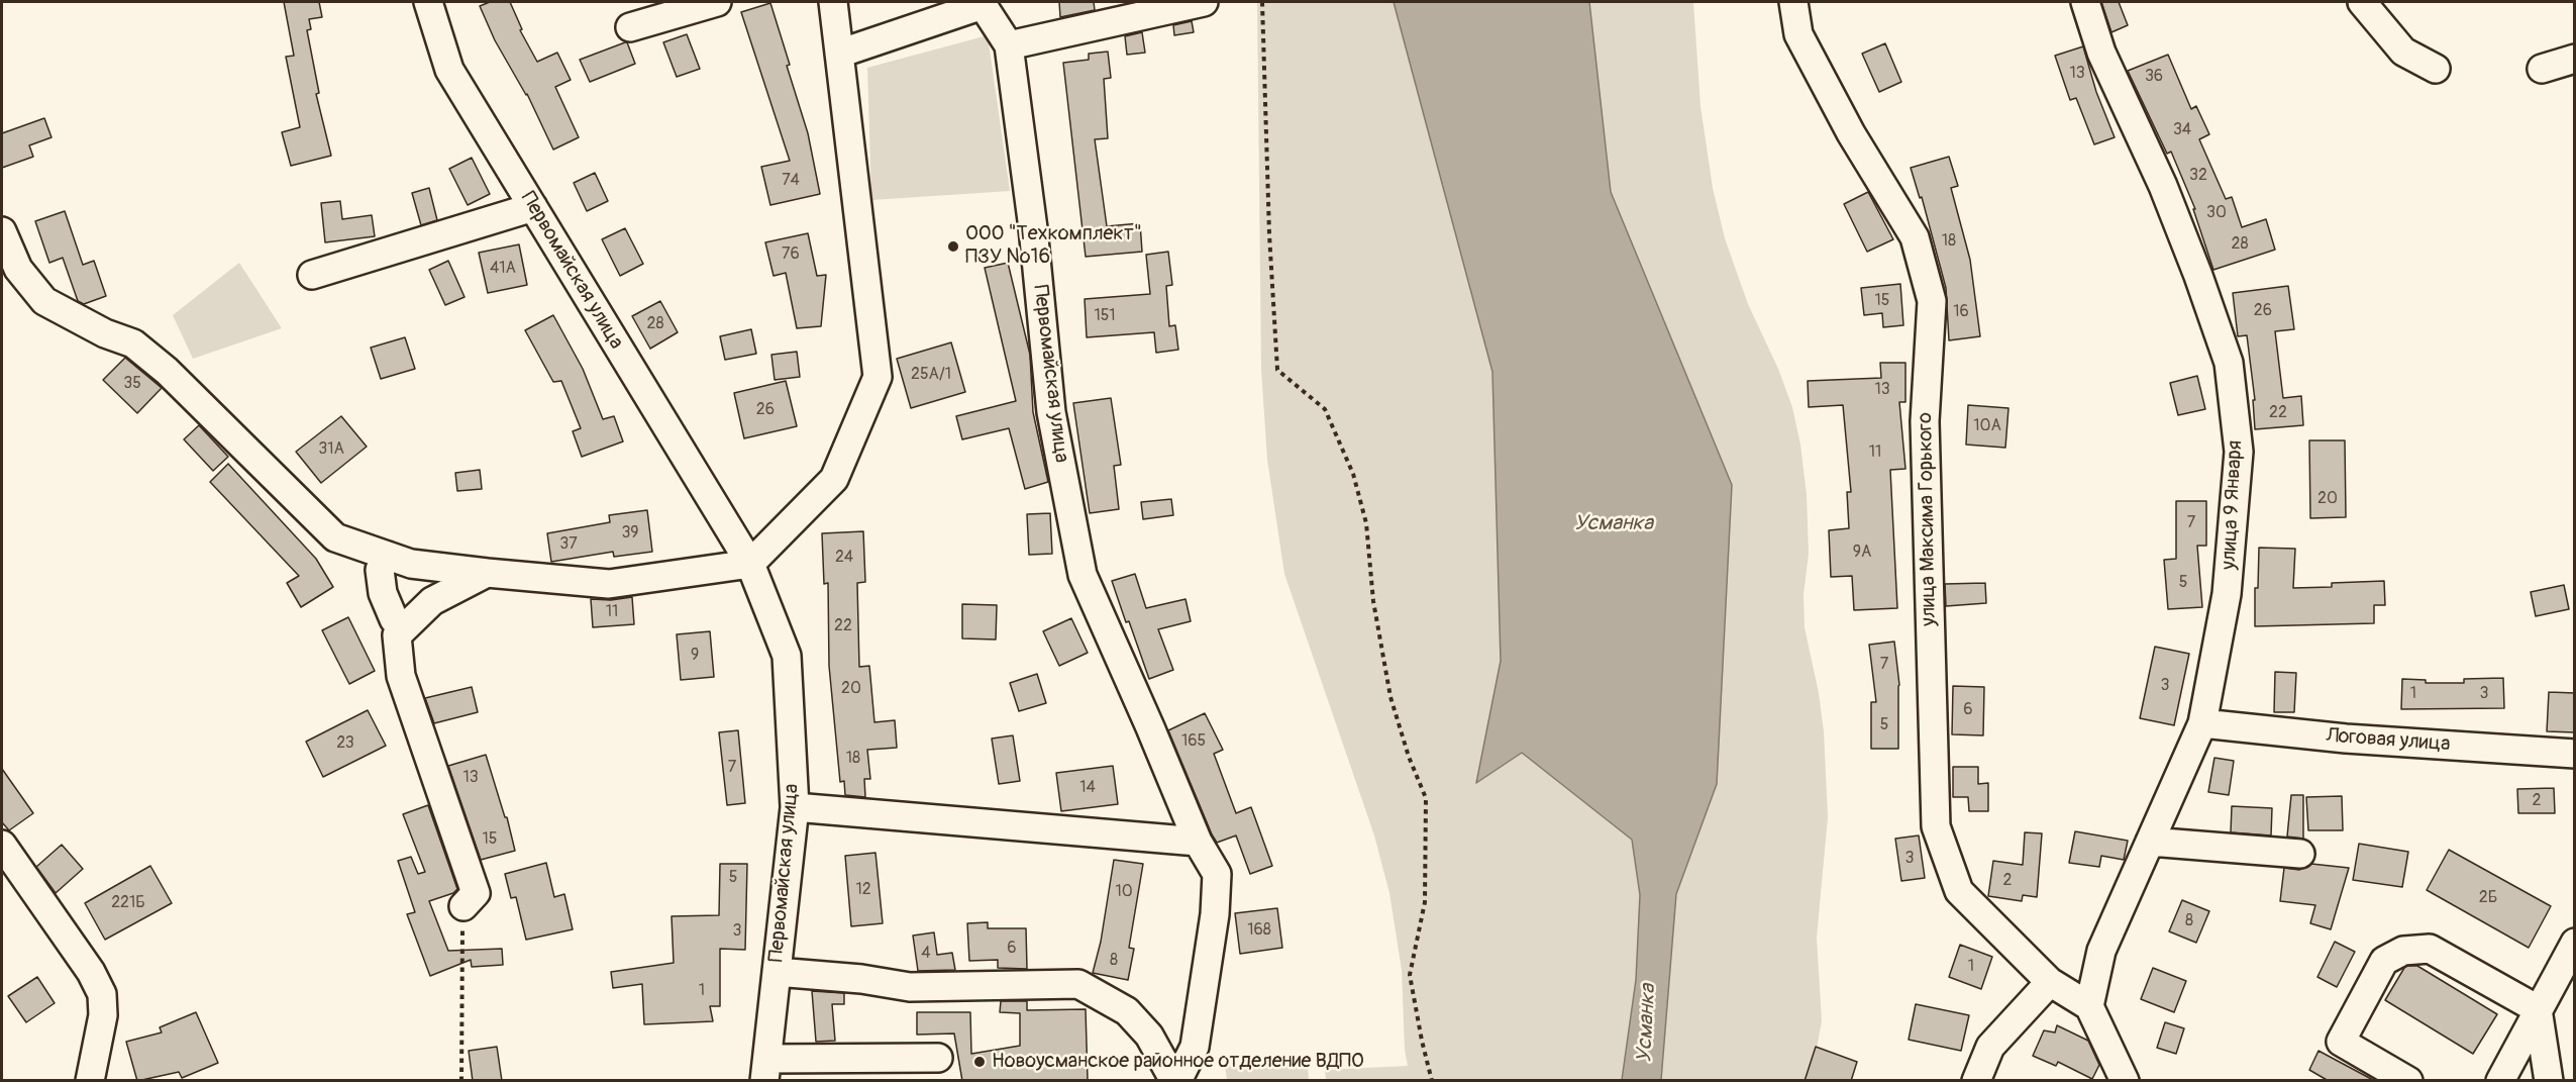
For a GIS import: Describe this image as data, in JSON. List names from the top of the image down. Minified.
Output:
{"streets":{"street":["Первомайская улица","улица 9 Января","улица Максима Горького","Логовая улица"]},"crossings":[["улица 9 Января","улица Максима Горького"],["улица 9 Января","Логовая улица"]],"water":["Усманка"],"places":["ООО \"Техкомплект\" ПЗУ №16","Новоусманское районное отделение ВДПО"],"house_numbers":["13","36","34","32","74","30","18","28","76","41А","15","26","16","151","28","25А/1","35","13","26","22","10А","31А","11","20","7","39","37","9А","24","5","11","22","9","7","3","20","1","3","6","5","165","23","18","7","13","14","2","15","3","5","2","12","10","2Б","221Б","8","168","3","6","4","8","1","1"]}
